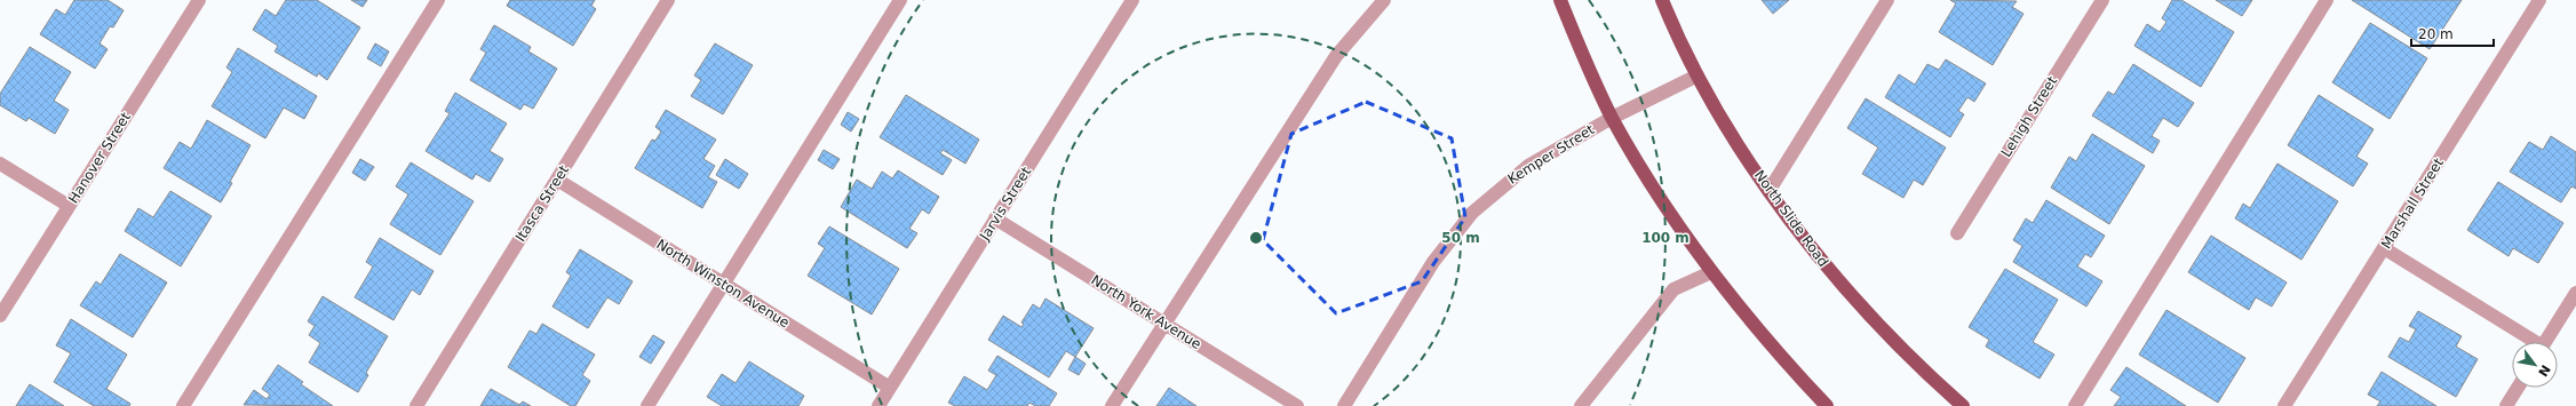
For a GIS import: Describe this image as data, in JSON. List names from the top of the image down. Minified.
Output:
{"streets":{"main road":["North Slide Road"],"street":["Lehigh Street","Kemper Street","Hanover Street","Itasca Street","Jarvis Street","Marshall Street","North Winston Avenue","North York Avenue"]},"crossings":[["Kemper Street","North Slide Road"],["Itasca Street","North Winston Avenue"],["Jarvis Street","North Winston Avenue"],["Jarvis Street","North York Avenue"]],"scale_bar":"20 m","north":"bottom right","rings":["50 m","100 m"]}
